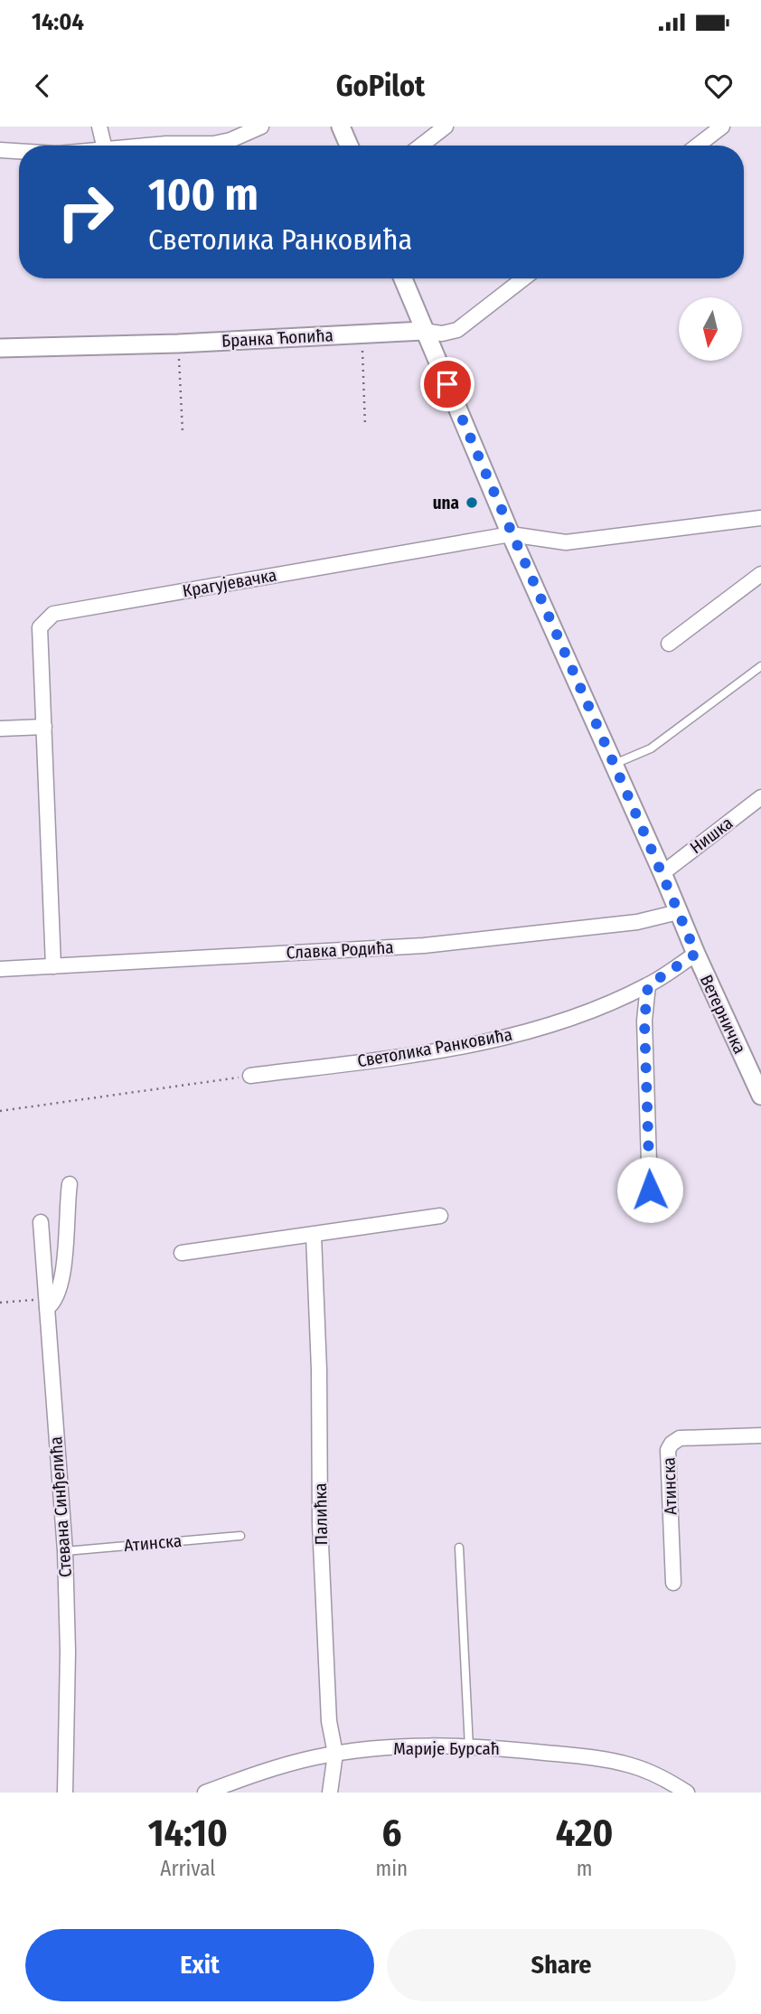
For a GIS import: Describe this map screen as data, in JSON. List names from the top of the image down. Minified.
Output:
{"streets":{"street":["Бранка Ћопића","Крагујевачка","Нишка","Славка Родића","Ветерничка","Светолика Ранковића","Атинска","Стевана Синђелића","Палићка","Марије Бурсаћ"]},"crossings":[["Бранка Ћопића","Ветерничка"],["Крагујевачка","Славка Родића"],["Крагујевачка","Ветерничка"],["Нишка","Ветерничка"],["Славка Родића","Ветерничка"],["Ветерничка","Светолика Ранковића"],["Атинска","Стевана Синђелића"],["Палићка","Марије Бурсаћ"]],"places":["una"],"north":"bottom","page":{"status":"14:04","header":"GoPilot","turn":["100 m","Светолика Ранковића"],"eta":["14:10","Arrival","6","min","420","m"],"buttons":["Exit","Share"]}}
